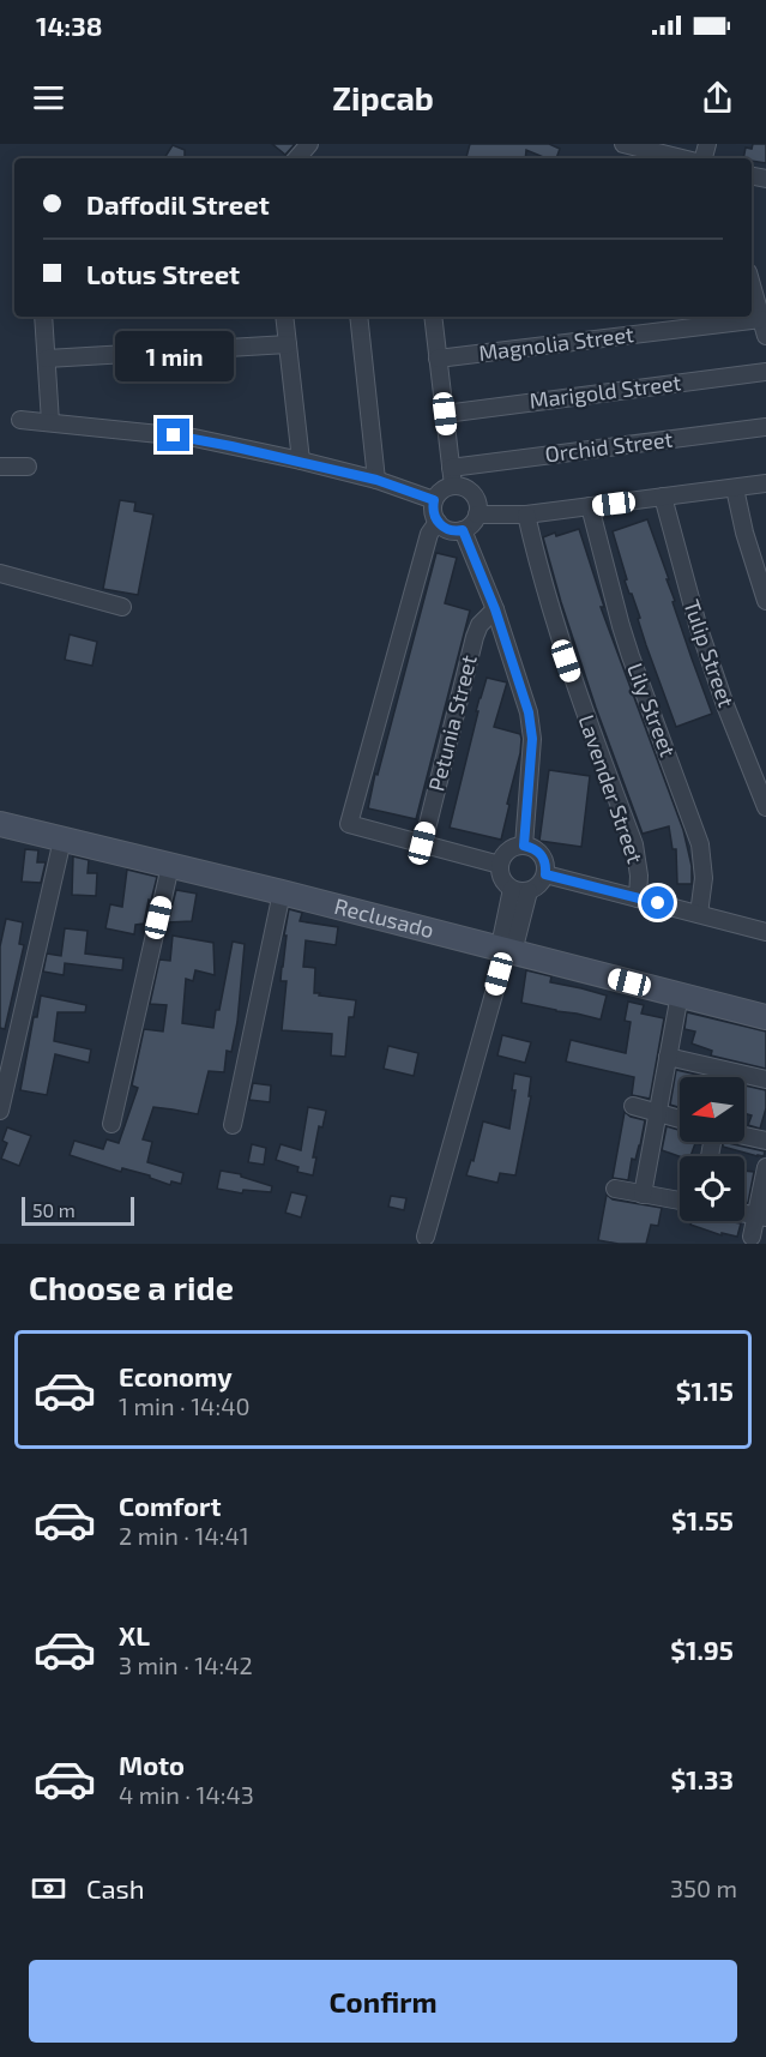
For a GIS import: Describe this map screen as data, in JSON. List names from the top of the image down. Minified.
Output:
{"streets":{"street":["Magnolia Street","Marigold Street","Orchid Street","Tulip Street","Lily Street","Petunia Street","Lavender Street","Reclusado"]},"scale_bar":"50 m","north":"left","page":{"status":"14:38","header":"Zipcab","banner":["Daffodil Street","Lotus Street"],"bubble":"1 min","scale":"50 m","heading":"Choose a ride","list":[{"name":"Economy","note":"1 min · 14:40","value":"$1.15"},{"name":"Comfort","note":"2 min · 14:41","value":"$1.55"},{"name":"XL","note":"3 min · 14:42","value":"$1.95"},{"name":"Moto","note":"4 min · 14:43","value":"$1.33"}],"pay":["Cash","350 m"],"buttons":"Confirm"}}
